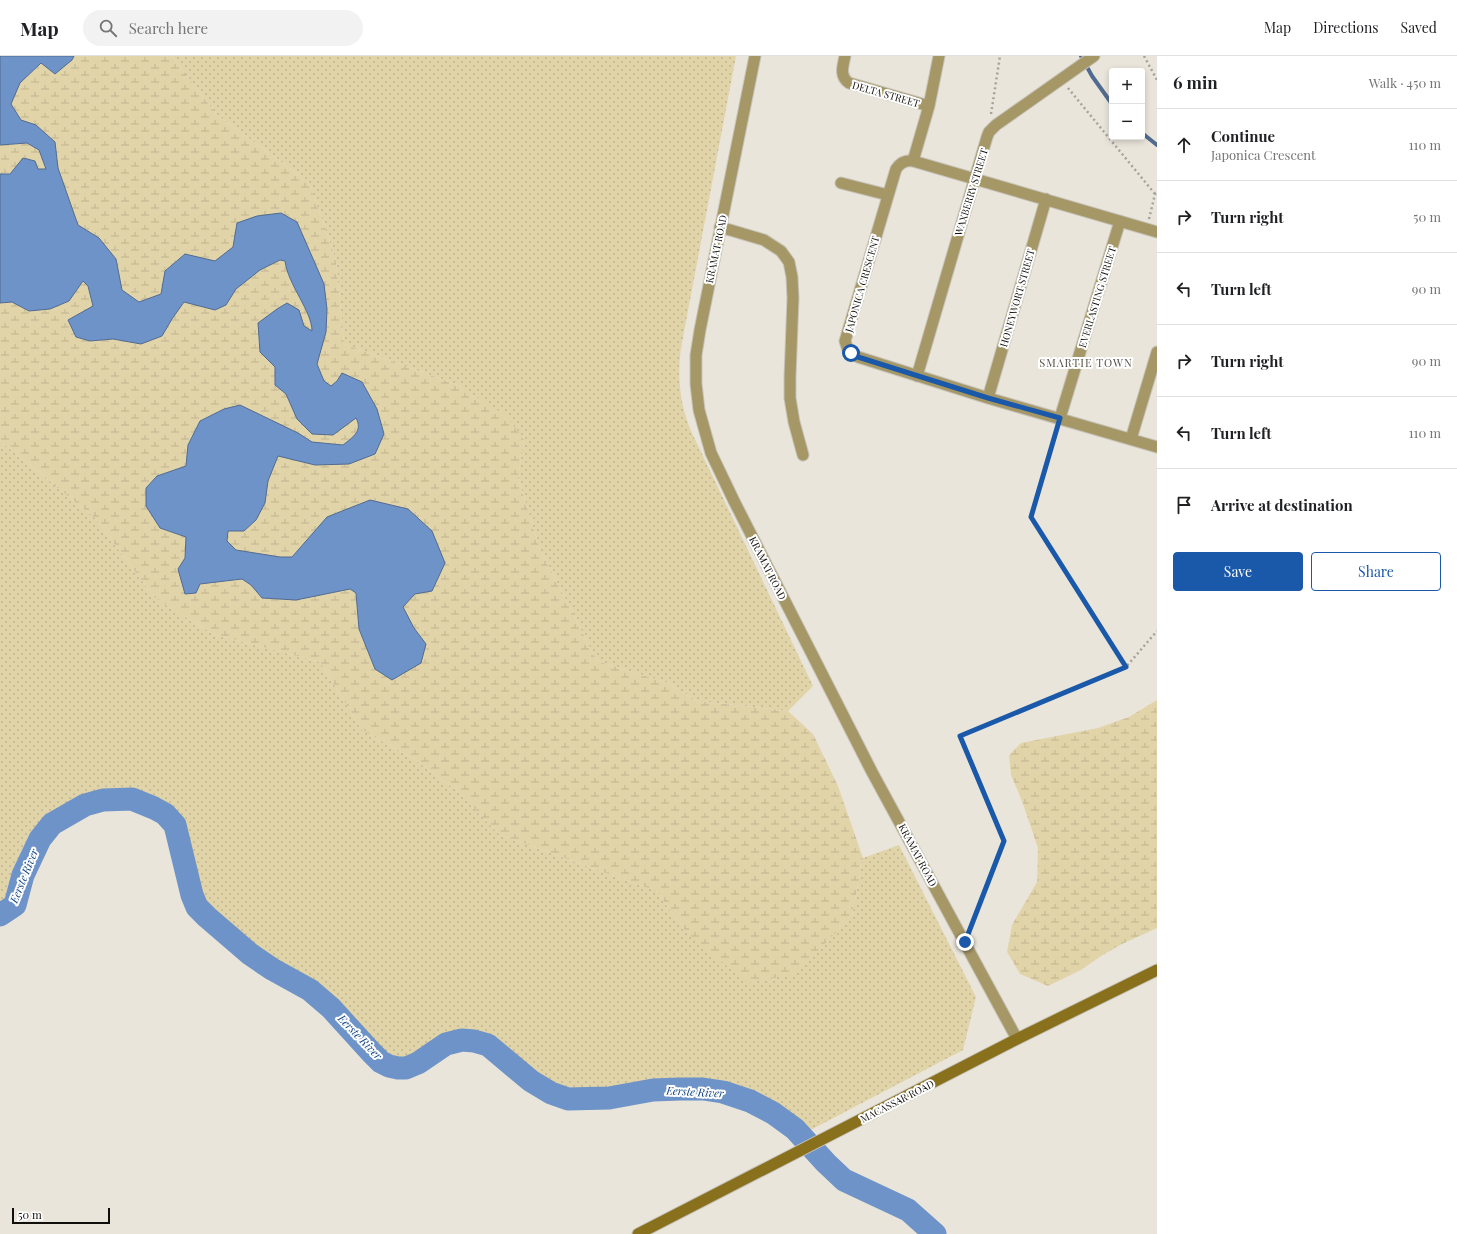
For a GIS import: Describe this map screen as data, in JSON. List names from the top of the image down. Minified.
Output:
{"streets":{"main road":["MACASSAR ROAD"],"street":["DELTA STREET","WAXBERRY STREET","KRAMAT ROAD","JAPONICA CRESCENT","EVERLASTING STREET","HONEYWORT STREET"]},"crossings":[["WAXBERRY STREET","JAPONICA CRESCENT"],["KRAMAT ROAD","MACASSAR ROAD"],["JAPONICA CRESCENT","EVERLASTING STREET"],["JAPONICA CRESCENT","HONEYWORT STREET"]],"districts":["SMARTIE TOWN"],"water":["Eerste River"],"scale_bar":"50 m","page":{"header":"Map","search":"Search here","nav":["Map","Directions","Saved"],"heading":["6 min","Walk · 450 m"],"map_buttons":["+","−"],"list":[["Continue","Japonica Crescent","110 m"],["Turn right","50 m"],["Turn left","90 m"],["Turn right","90 m"],["Turn left","110 m"],"Arrive at destination"],"buttons":["Save","Share"],"scale":"50 m"}}
